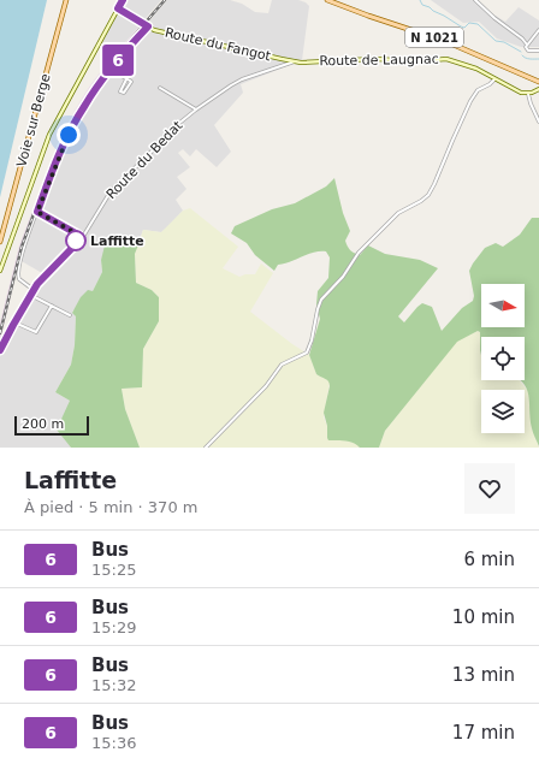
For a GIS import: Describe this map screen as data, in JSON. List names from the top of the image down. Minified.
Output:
{"streets":{"main road":["N 1021","Voie sur Berge"],"street":["Route du Fangot","Route de Laugnac","Route du Bedat"]},"crossings":[["Route du Fangot","Route de Laugnac"],["Route du Fangot","Route du Bedat"],["Route de Laugnac","Route du Bedat"]],"places":["Laffitte"],"lines":["bus line 6"],"scale_bar":"200 m","north":"right","page":{"on_map":"6","scale":"200 m","heading":["Laffitte","À pied · 5 min · 370 m"],"list":[{"mark":"6","name":"Bus","note":"15:25","value":"6 min"},{"mark":"6","name":"Bus","note":"15:29","value":"10 min"},{"mark":"6","name":"Bus","note":"15:32","value":"13 min"},{"mark":"6","name":"Bus","note":"15:36","value":"17 min"}]}}
